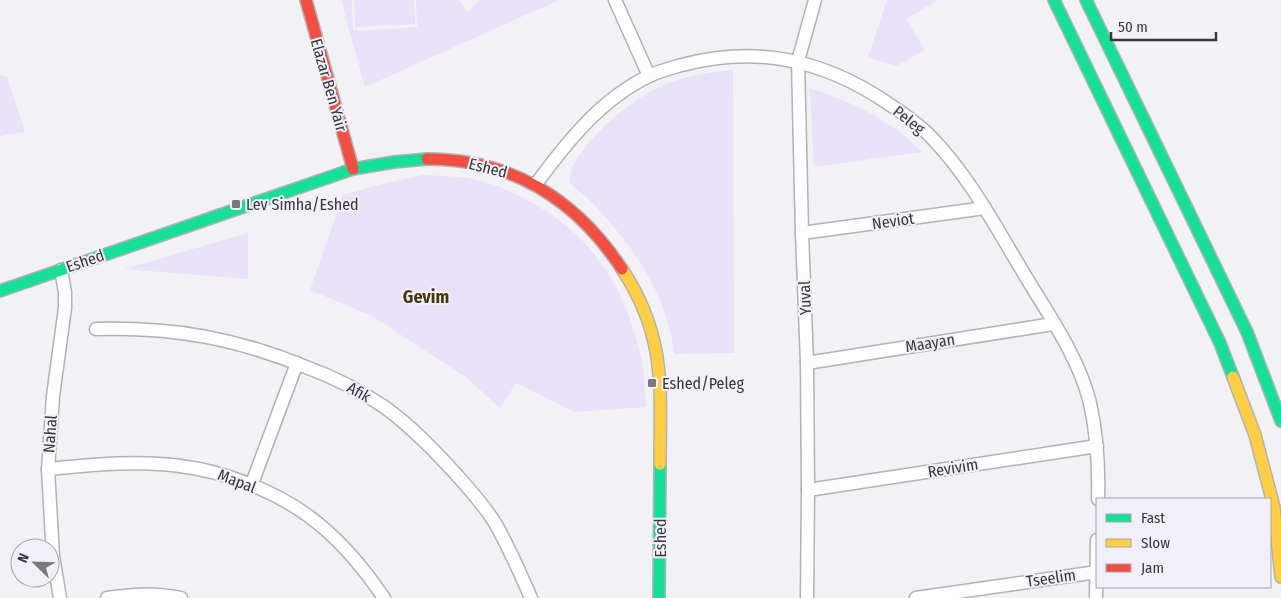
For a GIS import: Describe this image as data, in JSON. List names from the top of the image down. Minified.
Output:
{"streets":{"main road":["Elazar Ben Yair","Eshed"],"street":["Peleg","Neviot","Yuval","Maayan","Afik","Nahal","Revivim","Mapal","Tseelim"]},"crossings":[["Elazar Ben Yair","Eshed"],["Peleg","Eshed"],["Peleg","Neviot"],["Peleg","Yuval"],["Peleg","Maayan"],["Peleg","Revivim"],["Eshed","Nahal"],["Neviot","Yuval"],["Yuval","Maayan"],["Yuval","Revivim"],["Nahal","Mapal"]],"districts":["Gevim"],"places":{"transit":["Lev Simha/Eshed","Eshed/Peleg"]},"legend":["Fast","Slow","Jam"],"scale_bar":"50 m","north":"top left"}
